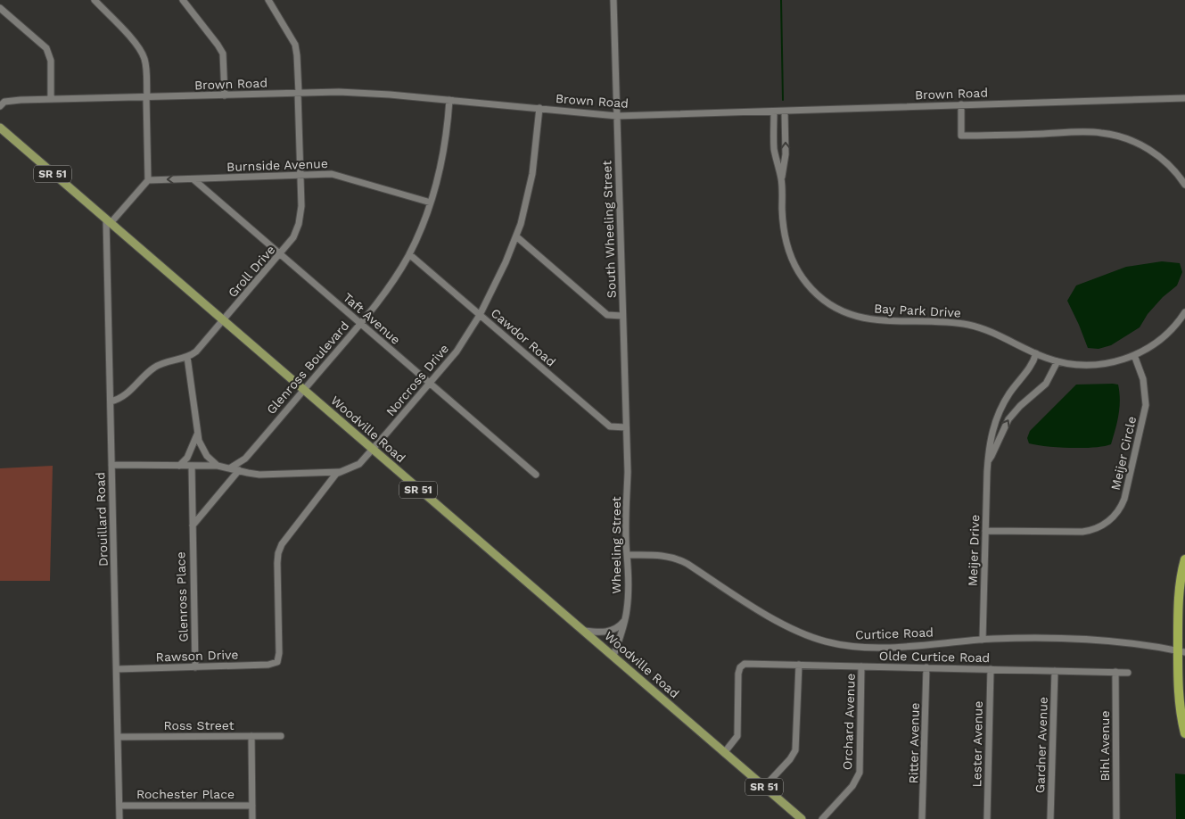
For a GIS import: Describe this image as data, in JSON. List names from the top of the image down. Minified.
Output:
{"streets":{"main road":["SR 51","Woodville Road"],"street":["Brown Road","Burnside Avenue","South Wheeling Street","Groll Drive","Bay Park Drive","Taft Avenue","Cawdor Road","Glenross Boulevard","Norcross Drive","Meijer Circle","Drouillard Road","Wheeling Street","Meijer Drive","Glenross Place","Curtice Road","Rawson Drive","Olde Curtice Road","Orchard Avenue","Ross Street","Ritter Avenue","Lester Avenue","Gardner Avenue","Bihl Avenue","Rochester Place"]},"crossings":[["Brown Road","South Wheeling Street"],["Brown Road","Groll Drive"],["Brown Road","Bay Park Drive"],["Brown Road","Glenross Boulevard"],["Brown Road","Norcross Drive"],["Burnside Avenue","Groll Drive"],["Burnside Avenue","Taft Avenue"],["Burnside Avenue","Glenross Boulevard"],["South Wheeling Street","Cawdor Road"],["South Wheeling Street","Wheeling Street"],["Groll Drive","Taft Avenue"],["Groll Drive","Woodville Road"],["Groll Drive","Drouillard Road"],["Bay Park Drive","Meijer Circle"],["Bay Park Drive","Meijer Drive"],["Taft Avenue","Glenross Boulevard"],["Taft Avenue","Norcross Drive"],["Cawdor Road","Glenross Boulevard"],["Cawdor Road","Norcross Drive"],["Glenross Boulevard","Woodville Road"],["Norcross Drive","Woodville Road"],["Norcross Drive","Rawson Drive"],["Woodville Road","Drouillard Road"],["Woodville Road","Wheeling Street"],["Woodville Road","Olde Curtice Road"],["Meijer Circle","Meijer Drive"],["Drouillard Road","Rawson Drive"],["Drouillard Road","Ross Street"],["Drouillard Road","Rochester Place"],["Wheeling Street","Curtice Road"],["Meijer Drive","Curtice Road"],["Glenross Place","Rawson Drive"],["Olde Curtice Road","Orchard Avenue"],["Olde Curtice Road","Ritter Avenue"],["Olde Curtice Road","Lester Avenue"],["Olde Curtice Road","Gardner Avenue"],["Olde Curtice Road","Bihl Avenue"]]}
